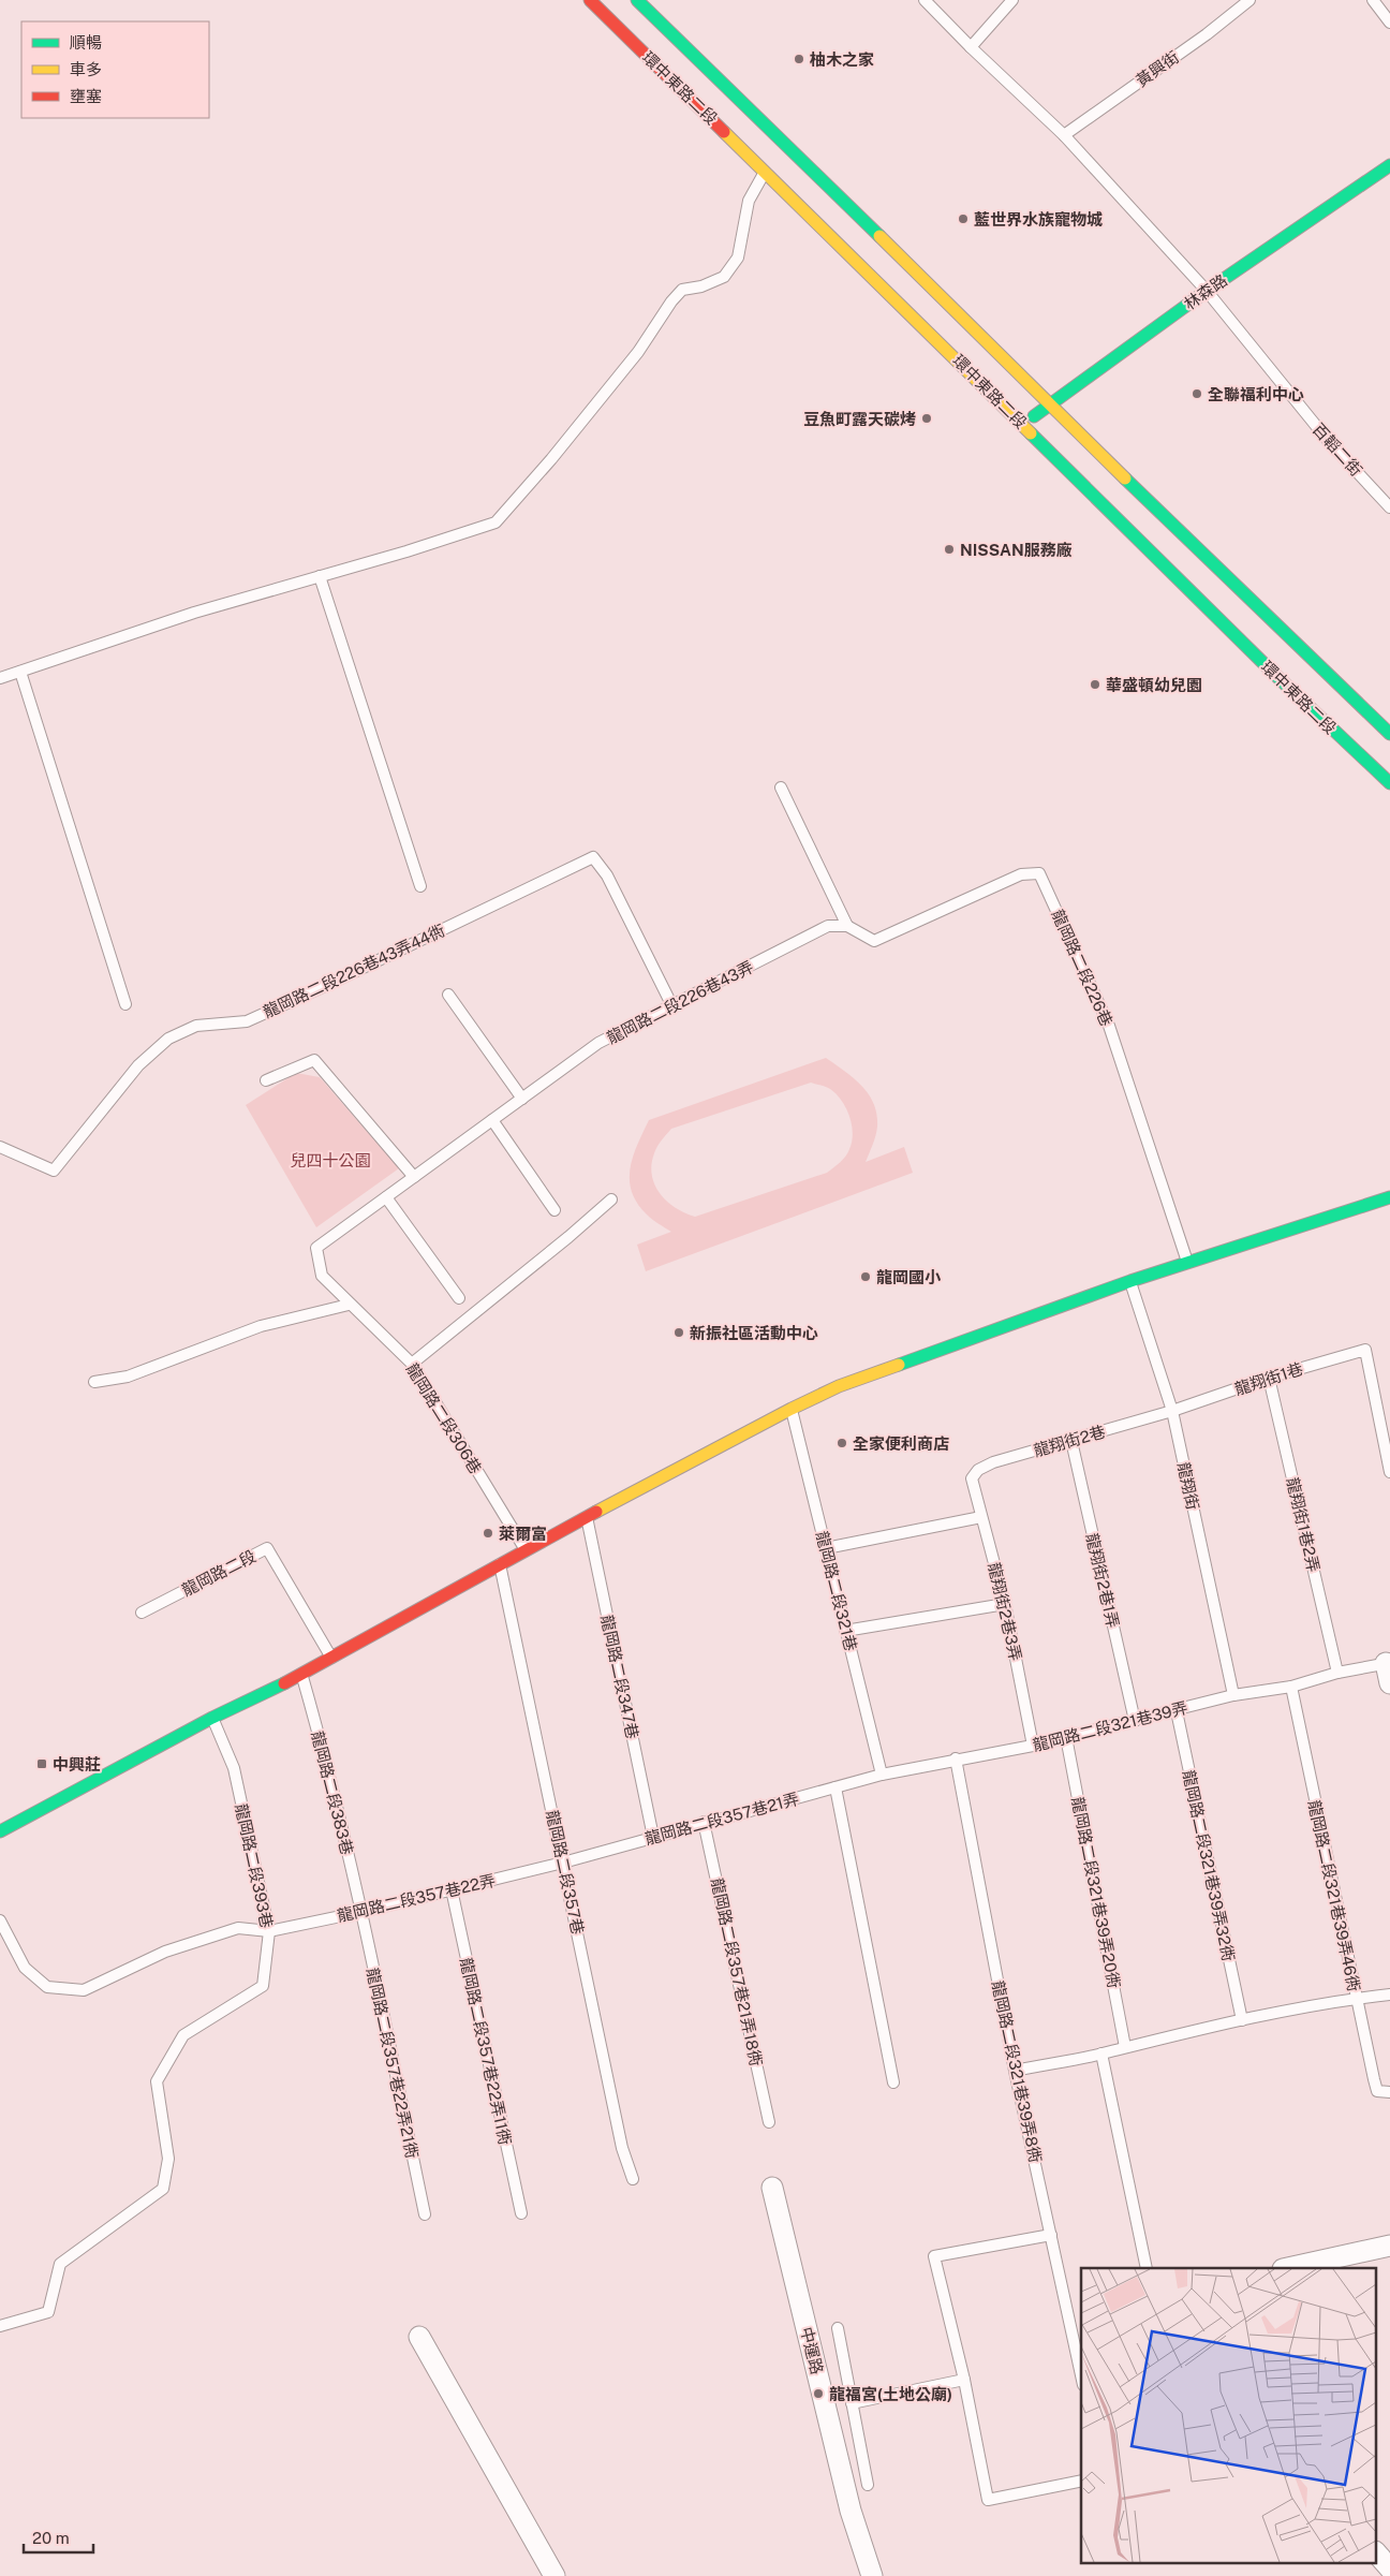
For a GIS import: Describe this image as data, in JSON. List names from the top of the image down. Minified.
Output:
{"streets":{"main road":["環中東路二段","林森路"],"street":["中運路"],"lane":["黃興街","百韜二街","龍岡路二段226巷","龍岡路二段226巷43弄44衖","龍岡路二段226巷43弄","龍翔街1巷","龍岡路二段306巷","龍翔街2巷","龍翔街","龍翔街1巷2弄","龍岡路二段","龍翔街2巷1弄","龍岡路二段321巷","龍翔街2巷3弄","龍岡路二段347巷","龍岡路二段321巷39弄","龍岡路二段383巷","龍岡路二段357巷21弄","龍岡路二段393巷","龍岡路二段321巷39弄32衖","龍岡路二段357巷","龍岡路二段321巷39弄20衖","龍岡路二段321巷39弄46衖","龍岡路二段357巷22弄","龍岡路二段357巷21弄18衖","龍岡路二段357巷22弄11衖","龍岡路二段357巷22弄21衖","龍岡路二段321巷39弄8衖"]},"crossings":[["環中東路二段","林森路"],["林森路","百韜二街"],["龍岡路二段226巷","龍岡路二段226巷43弄"],["龍岡路二段226巷43弄44衖","龍岡路二段226巷43弄"],["龍岡路二段226巷43弄","龍岡路二段306巷"],["龍翔街1巷","龍翔街2巷"],["龍翔街1巷","龍翔街"],["龍翔街1巷","龍翔街1巷2弄"],["龍翔街2巷","龍翔街"],["龍翔街2巷","龍翔街2巷1弄"],["龍翔街2巷","龍翔街2巷3弄"],["龍翔街","龍岡路二段321巷39弄"],["龍翔街1巷2弄","龍岡路二段321巷39弄"],["龍翔街2巷1弄","龍岡路二段321巷39弄"],["龍岡路二段321巷","龍岡路二段321巷39弄"],["龍岡路二段321巷","龍岡路二段357巷21弄"],["龍翔街2巷3弄","龍岡路二段321巷39弄"],["龍岡路二段347巷","龍岡路二段357巷21弄"],["龍岡路二段321巷39弄","龍岡路二段357巷21弄"],["龍岡路二段321巷39弄","龍岡路二段321巷39弄32衖"],["龍岡路二段321巷39弄","龍岡路二段321巷39弄20衖"],["龍岡路二段321巷39弄","龍岡路二段321巷39弄46衖"],["龍岡路二段321巷39弄","龍岡路二段321巷39弄8衖"],["龍岡路二段383巷","龍岡路二段357巷22弄"],["龍岡路二段383巷","龍岡路二段357巷22弄21衖"],["龍岡路二段357巷21弄","龍岡路二段357巷"],["龍岡路二段357巷21弄","龍岡路二段357巷22弄"],["龍岡路二段357巷21弄","龍岡路二段357巷21弄18衖"],["龍岡路二段393巷","龍岡路二段357巷22弄"],["龍岡路二段357巷","龍岡路二段357巷22弄"],["龍岡路二段357巷22弄","龍岡路二段357巷22弄11衖"],["龍岡路二段357巷22弄","龍岡路二段357巷22弄21衖"]],"parks":["兒四十公園"],"places":{"other":["柚木之家","藍世界水族寵物城","全聯福利中心","豆魚町露天碳烤","NISSAN服務廠","華盛頓幼兒園","龍岡國小","新振社區活動中心","全家便利商店","萊爾富","龍福宮(土地公廟)"],"transit":["中興莊"]},"legend":["順暢","車多","壅塞"],"scale_bar":"20 m"}
